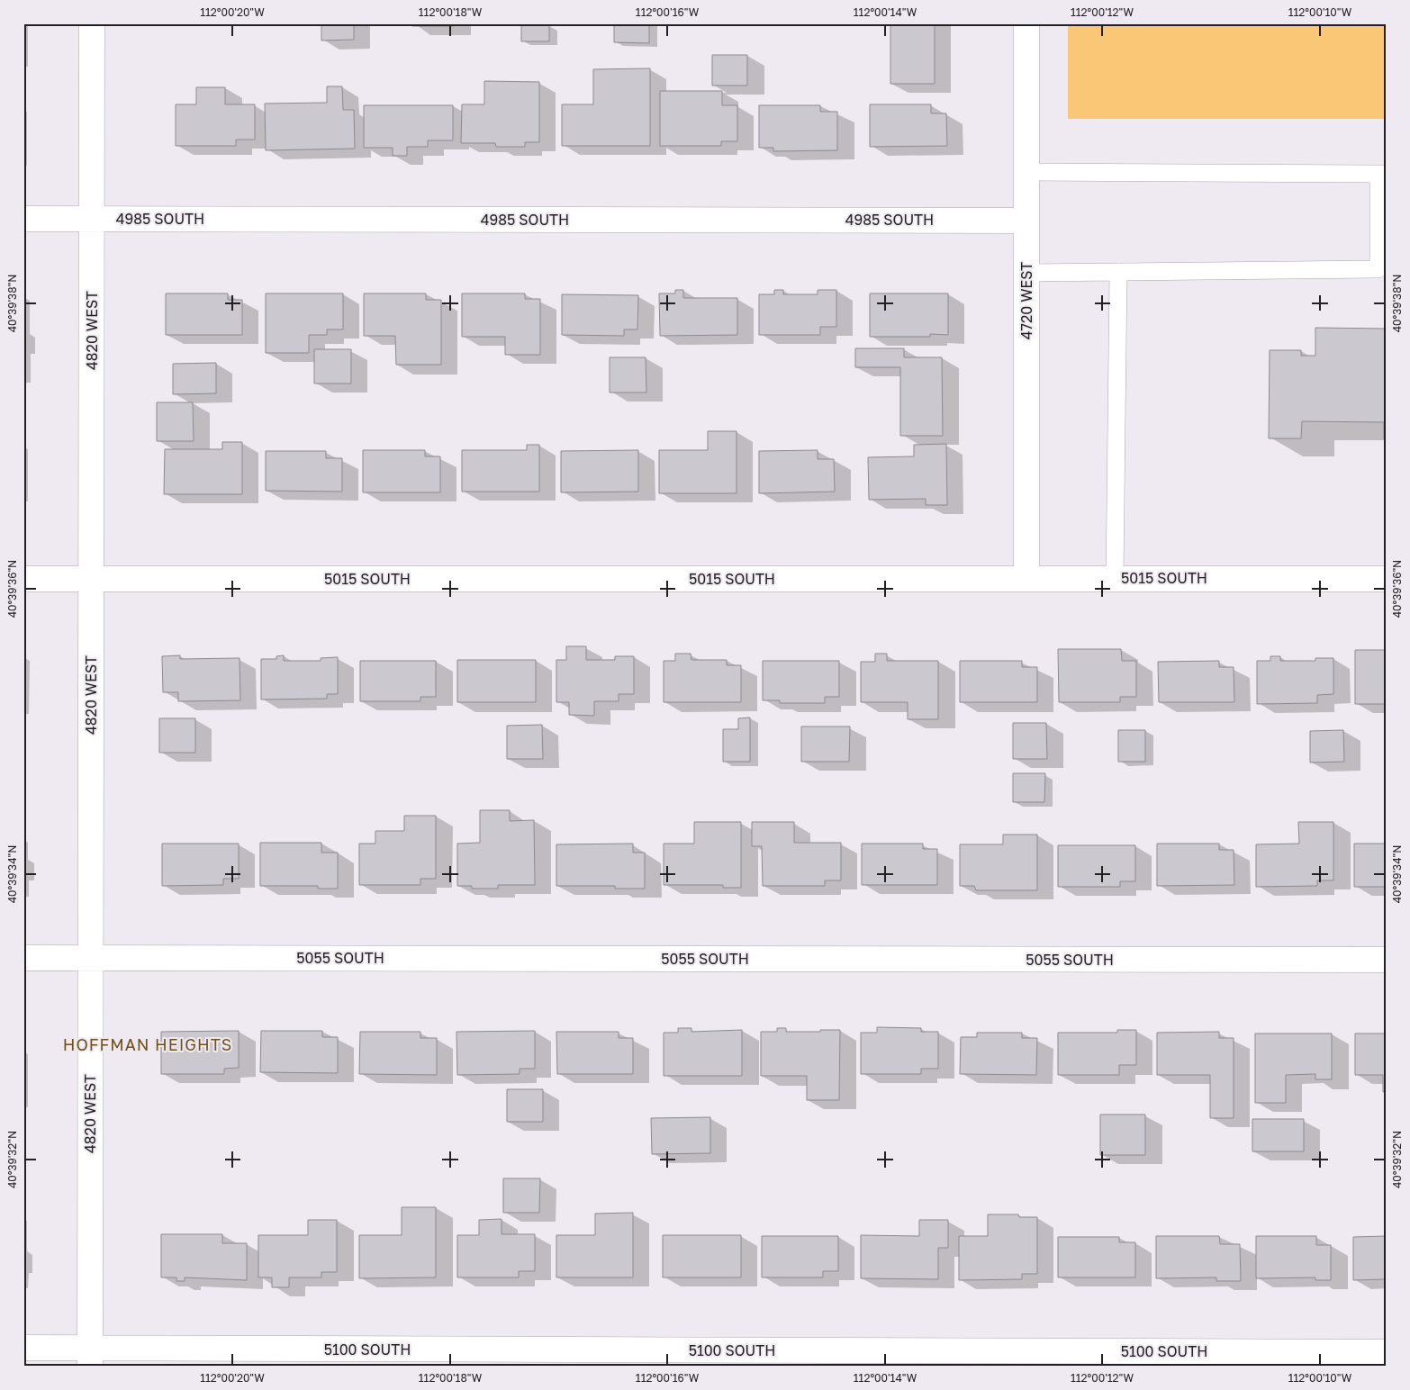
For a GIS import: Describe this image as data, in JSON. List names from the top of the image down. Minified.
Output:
{"streets":{"street":["4985 SOUTH","4720 WEST","4820 WEST","5015 SOUTH","5055 SOUTH","5100 SOUTH"]},"crossings":[["4985 SOUTH","4720 WEST"],["4985 SOUTH","4820 WEST"],["4720 WEST","5015 SOUTH"],["4820 WEST","5015 SOUTH"],["4820 WEST","5055 SOUTH"],["4820 WEST","5100 SOUTH"]],"districts":["HOFFMAN HEIGHTS"],"coordinates":["112°00'20\"W","112°00'18\"W","112°00'16\"W","112°00'14\"W","112°00'12\"W","112°00'10\"W","40°39'38\"N","40°39'36\"N","40°39'34\"N","40°39'32\"N"]}
